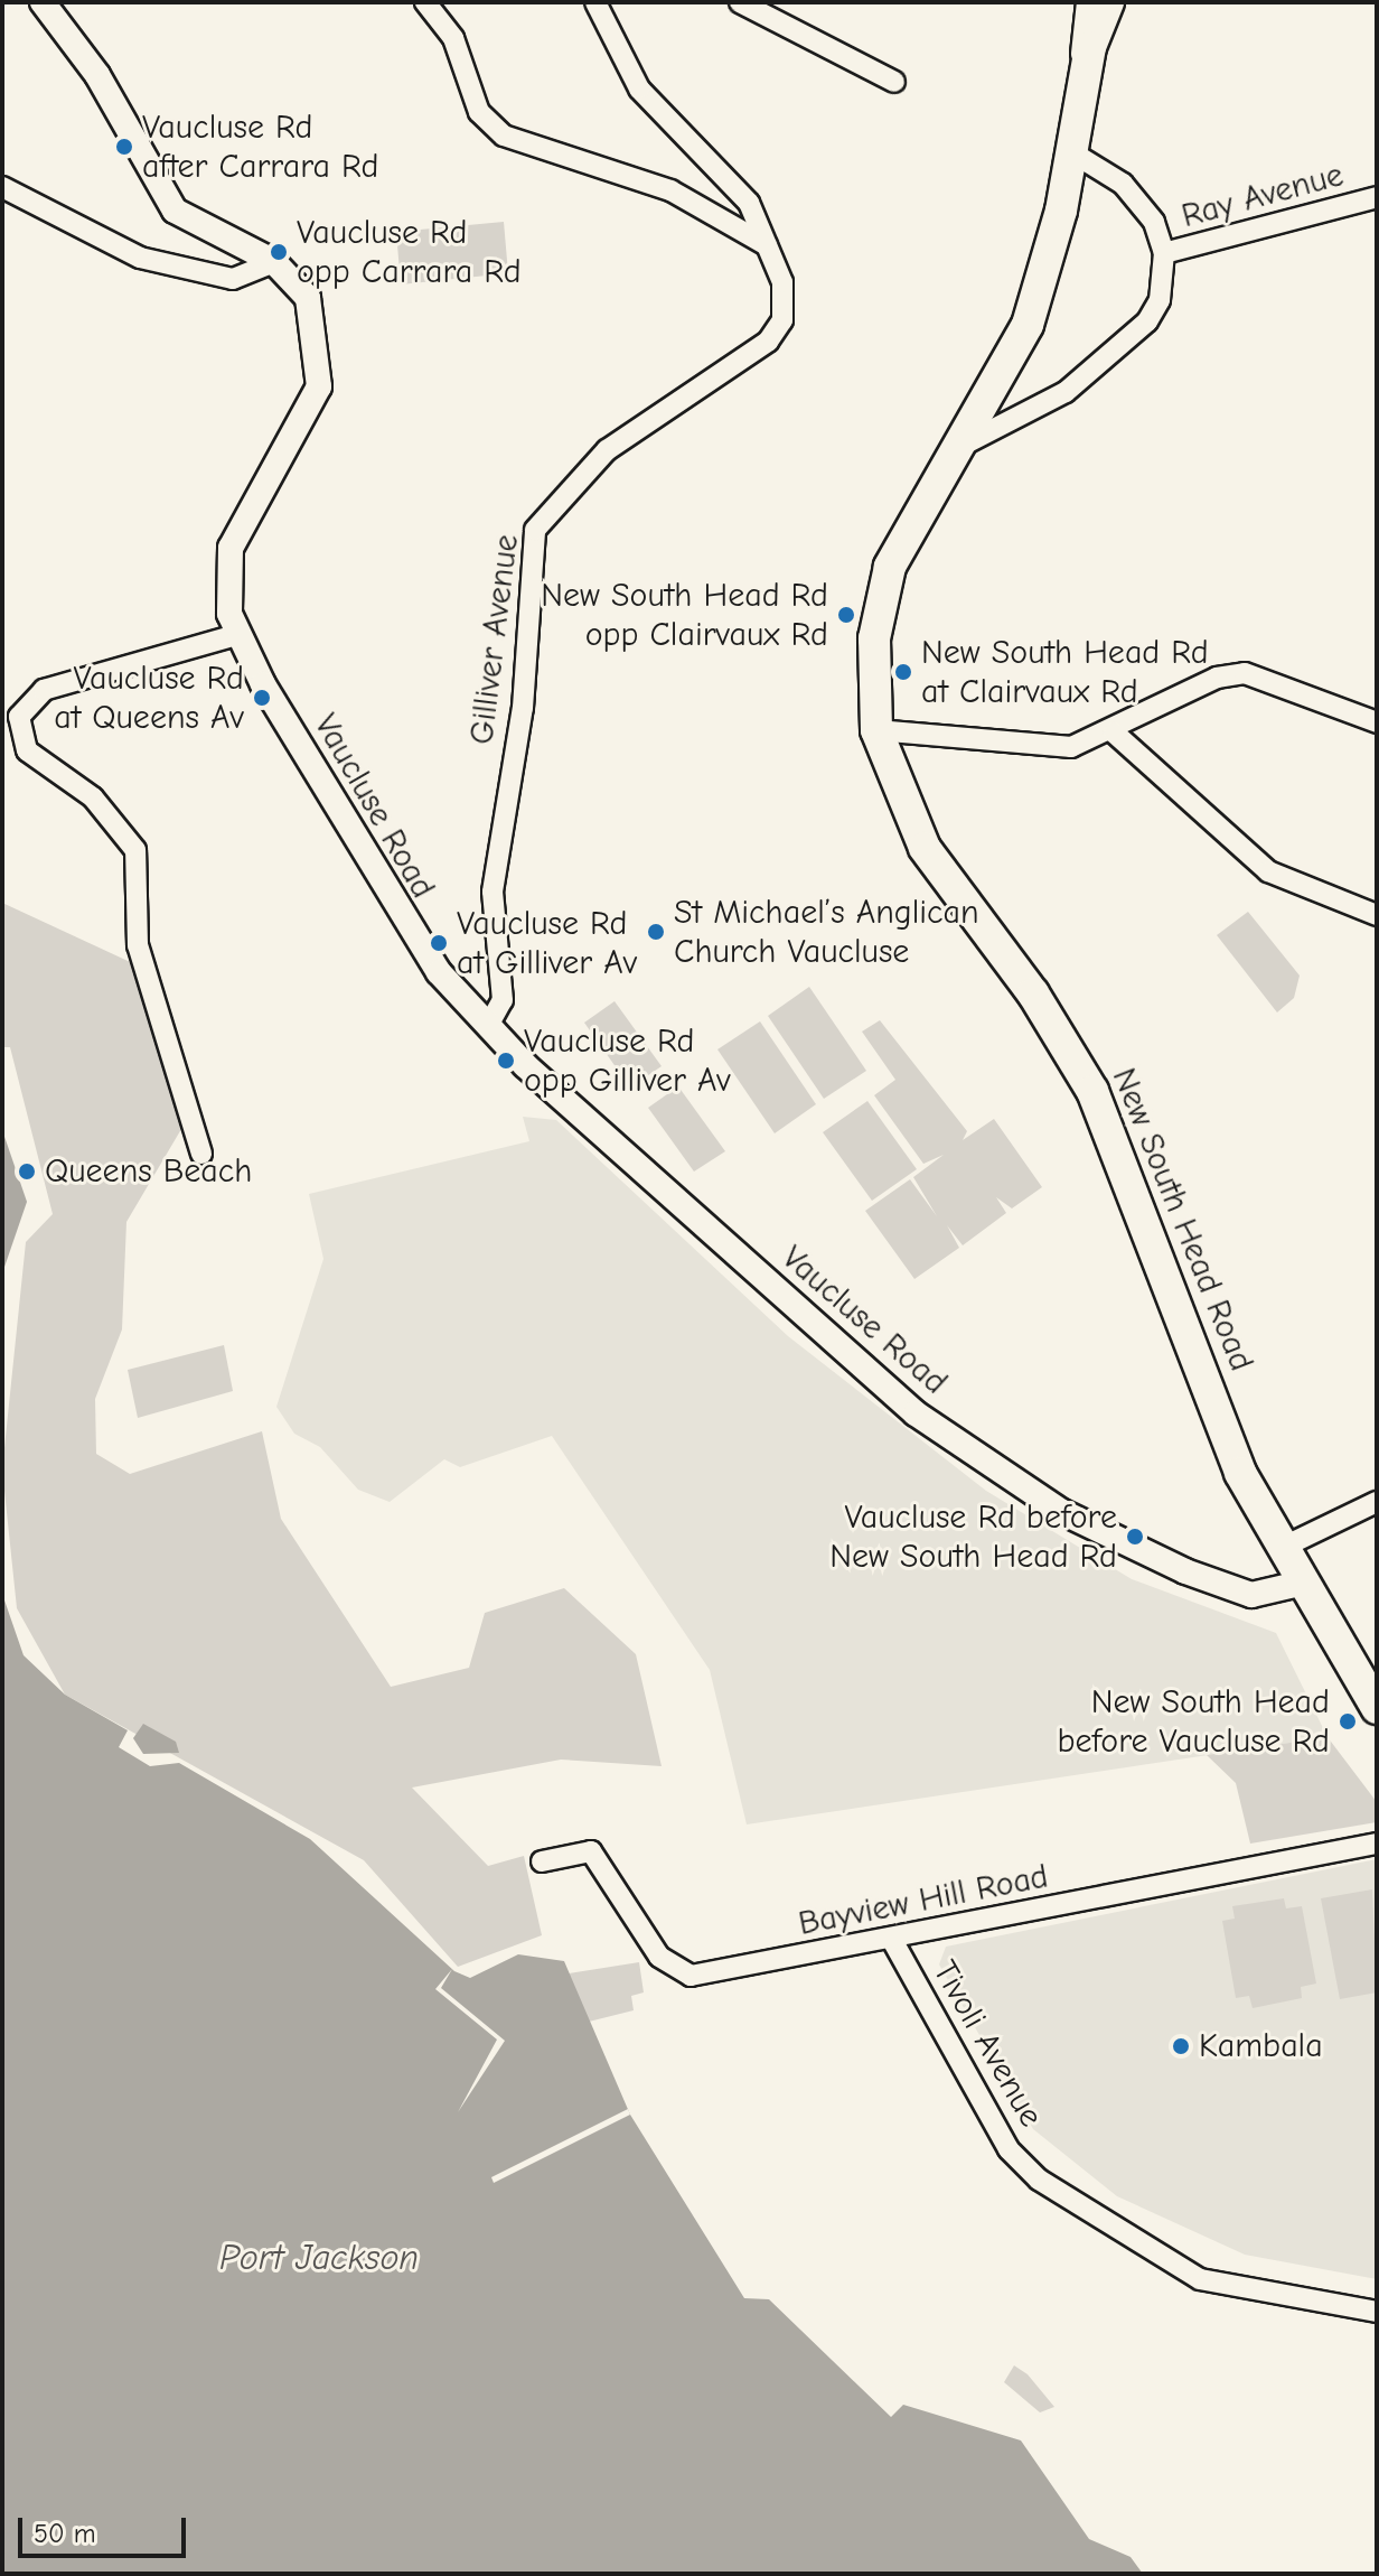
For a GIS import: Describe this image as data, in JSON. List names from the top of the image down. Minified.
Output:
{"streets":{"main road":["New South Head Road"],"street":["Ray Avenue","Gilliver Avenue","Vaucluse Road","Bayview Hill Road","Tivoli Avenue"]},"crossings":[["Gilliver Avenue","Vaucluse Road"],["Vaucluse Road","New South Head Road"],["Bayview Hill Road","Tivoli Avenue"]],"water":["Port Jackson"],"places":["Vaucluse Rd after Carrara Rd","Vaucluse Rd opp Carrara Rd","New South Head Rd opp Clairvaux Rd","New South Head Rd at Clairvaux Rd","Vaucluse Rd at Queens Av","St Michael’s Anglican Church Vaucluse","Vaucluse Rd at Gilliver Av","Vaucluse Rd opp Gilliver Av","Queens Beach","Vaucluse Rd before New South Head Rd","New South Head before Vaucluse Rd","Kambala"],"scale_bar":"50 m"}
